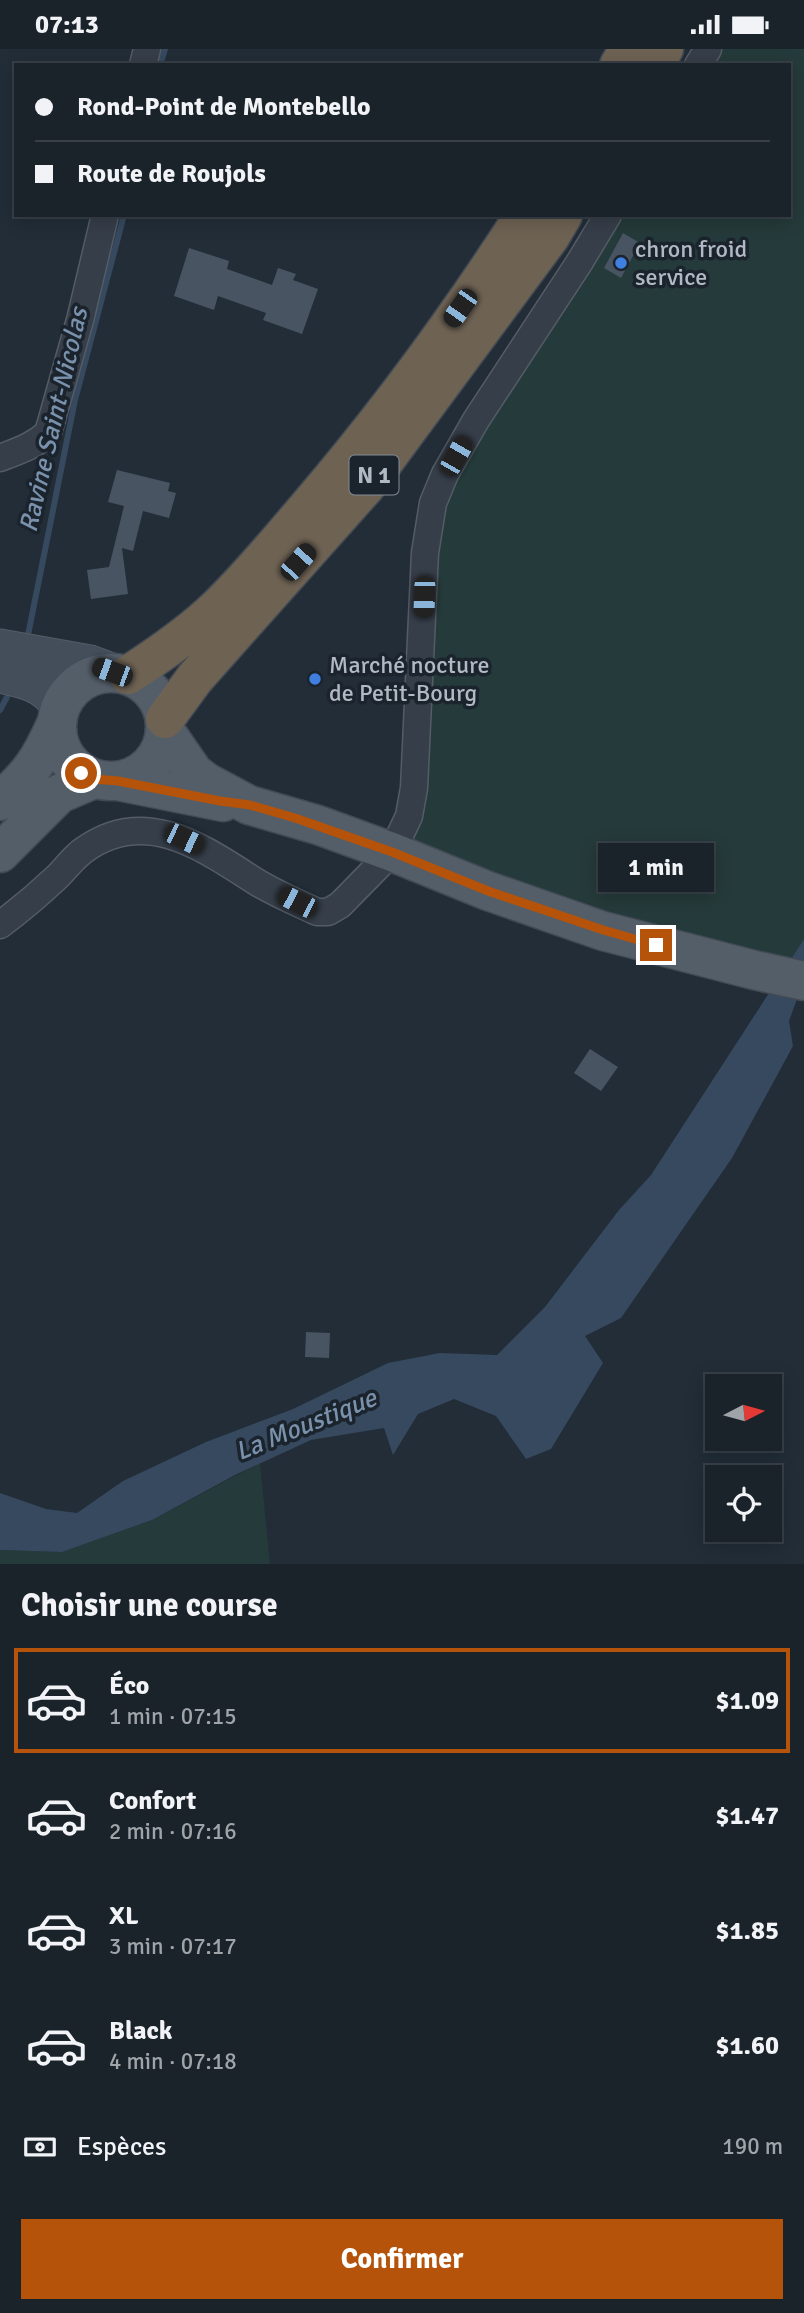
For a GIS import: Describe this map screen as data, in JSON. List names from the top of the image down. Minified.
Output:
{"streets":{"highway":["N 1"]},"water":["Ravine Saint-Nicolas","La Moustique"],"places":["chron froid service","Marché nocture de Petit-Bourg"],"north":"right","page":{"status":"07:13","banner":["Rond-Point de Montebello","Route de Roujols"],"bubble":"1 min","heading":"Choisir une course","list":[{"name":"Éco","note":"1 min · 07:15","value":"$1.09"},{"name":"Confort","note":"2 min · 07:16","value":"$1.47"},{"name":"XL","note":"3 min · 07:17","value":"$1.85"},{"name":"Black","note":"4 min · 07:18","value":"$1.60"}],"pay":["Espèces","190 m"],"buttons":"Confirmer"}}
